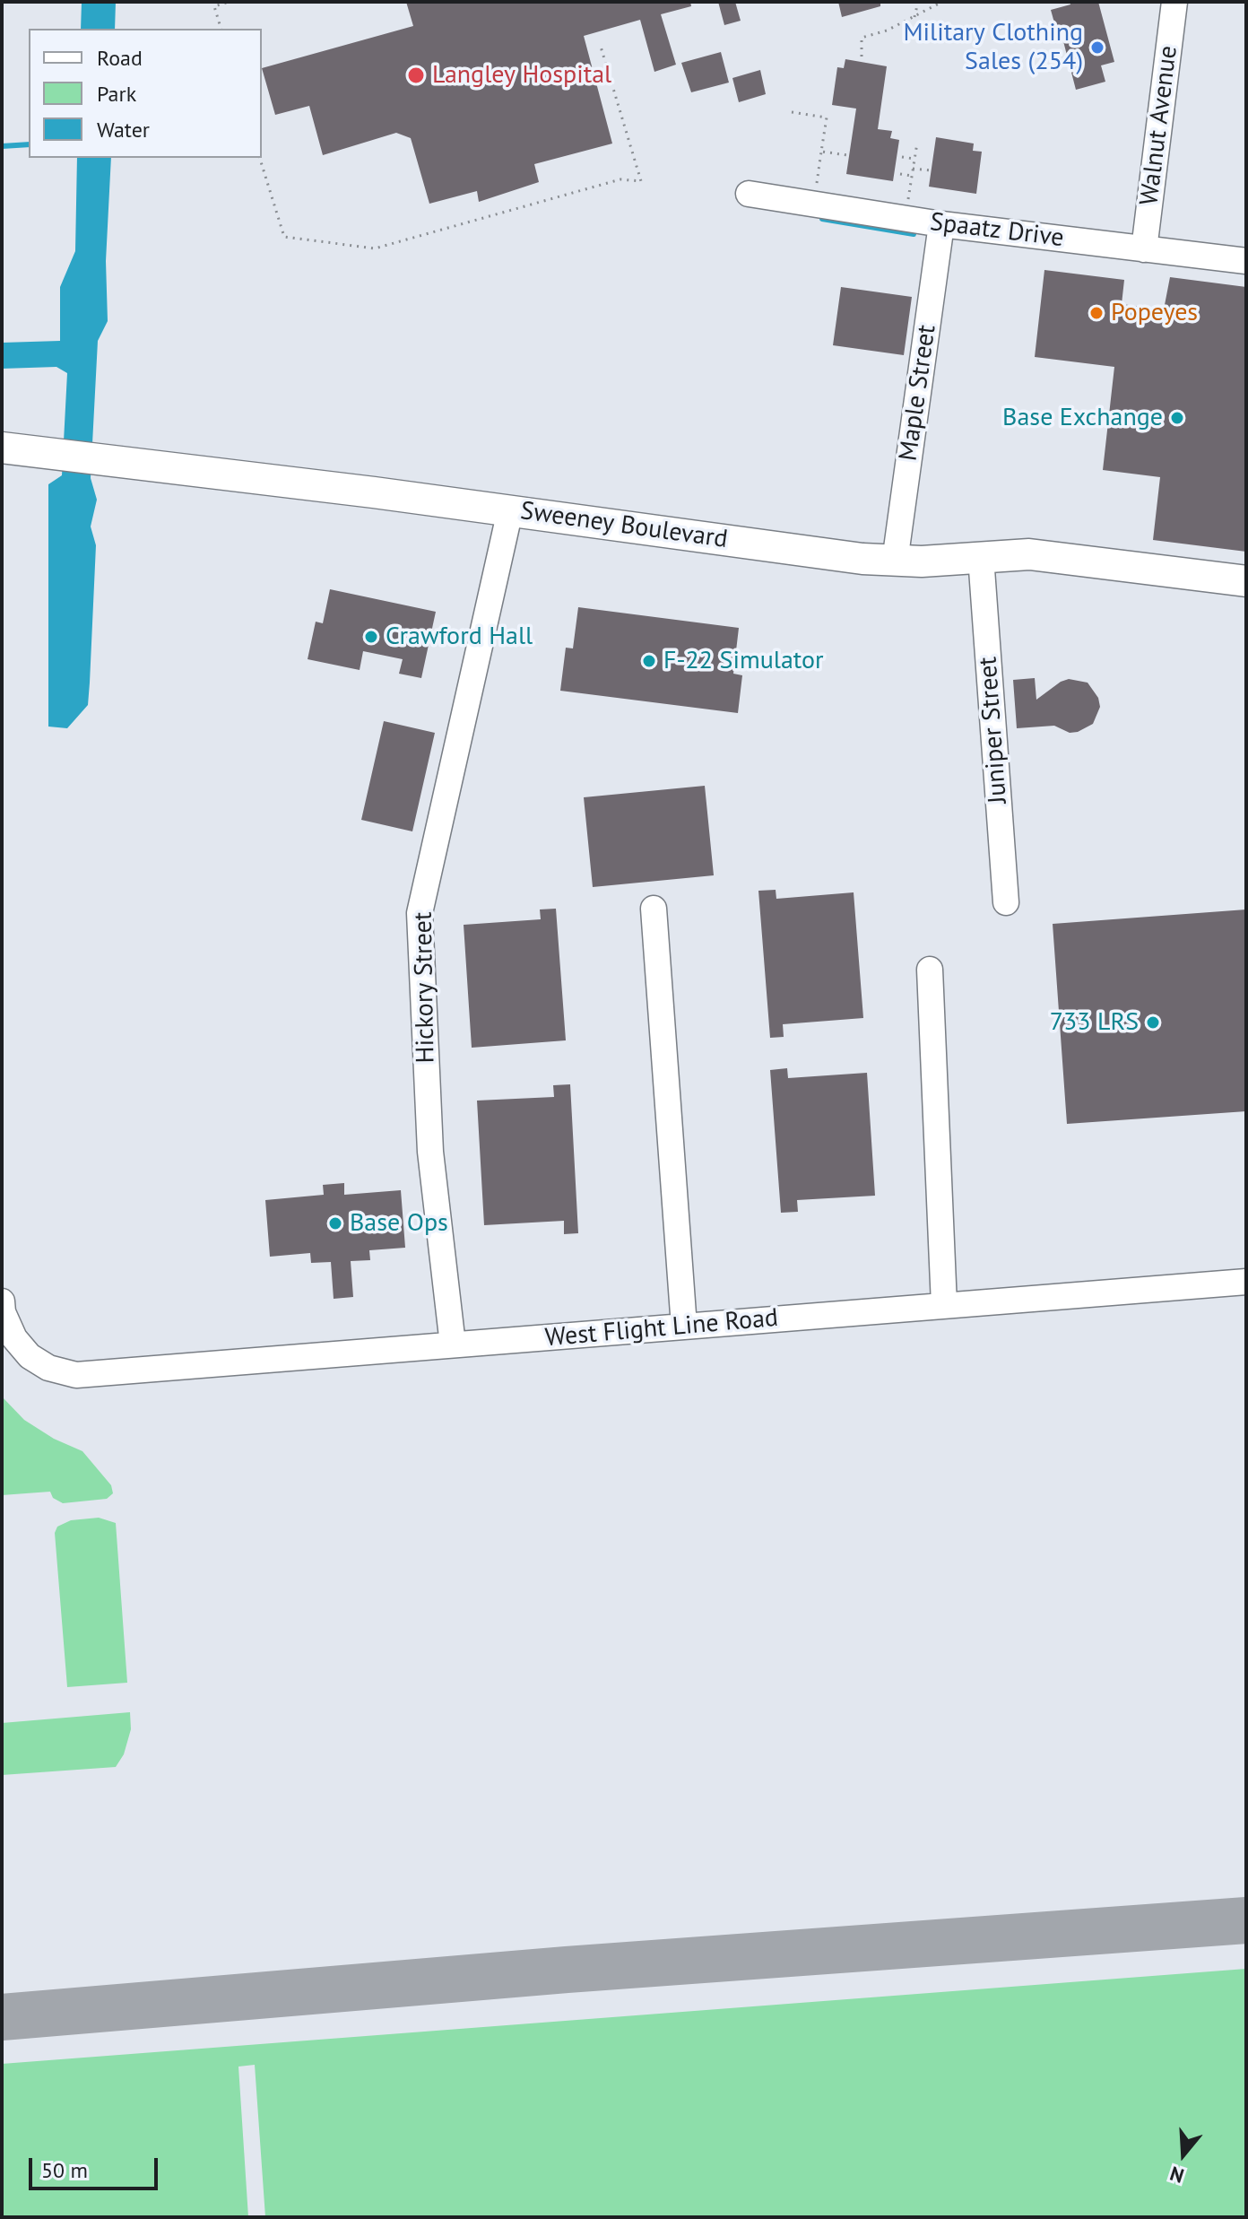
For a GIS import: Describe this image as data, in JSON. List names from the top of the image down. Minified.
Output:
{"streets":{"main road":["Sweeney Boulevard"],"street":["Walnut Avenue","Spaatz Drive","Maple Street","Juniper Street","Hickory Street","West Flight Line Road"]},"crossings":[["Walnut Avenue","Spaatz Drive"],["Spaatz Drive","Maple Street"],["Maple Street","Sweeney Boulevard"],["Sweeney Boulevard","Juniper Street"],["Sweeney Boulevard","Hickory Street"],["Hickory Street","West Flight Line Road"]],"places":["Military Clothing Sales (254)","Langley Hospital","Popeyes","Base Exchange","Crawford Hall","F-22 Simulator","733 LRS","Base Ops"],"legend":["Road","Park","Water"],"scale_bar":"50 m","north":"bottom"}
